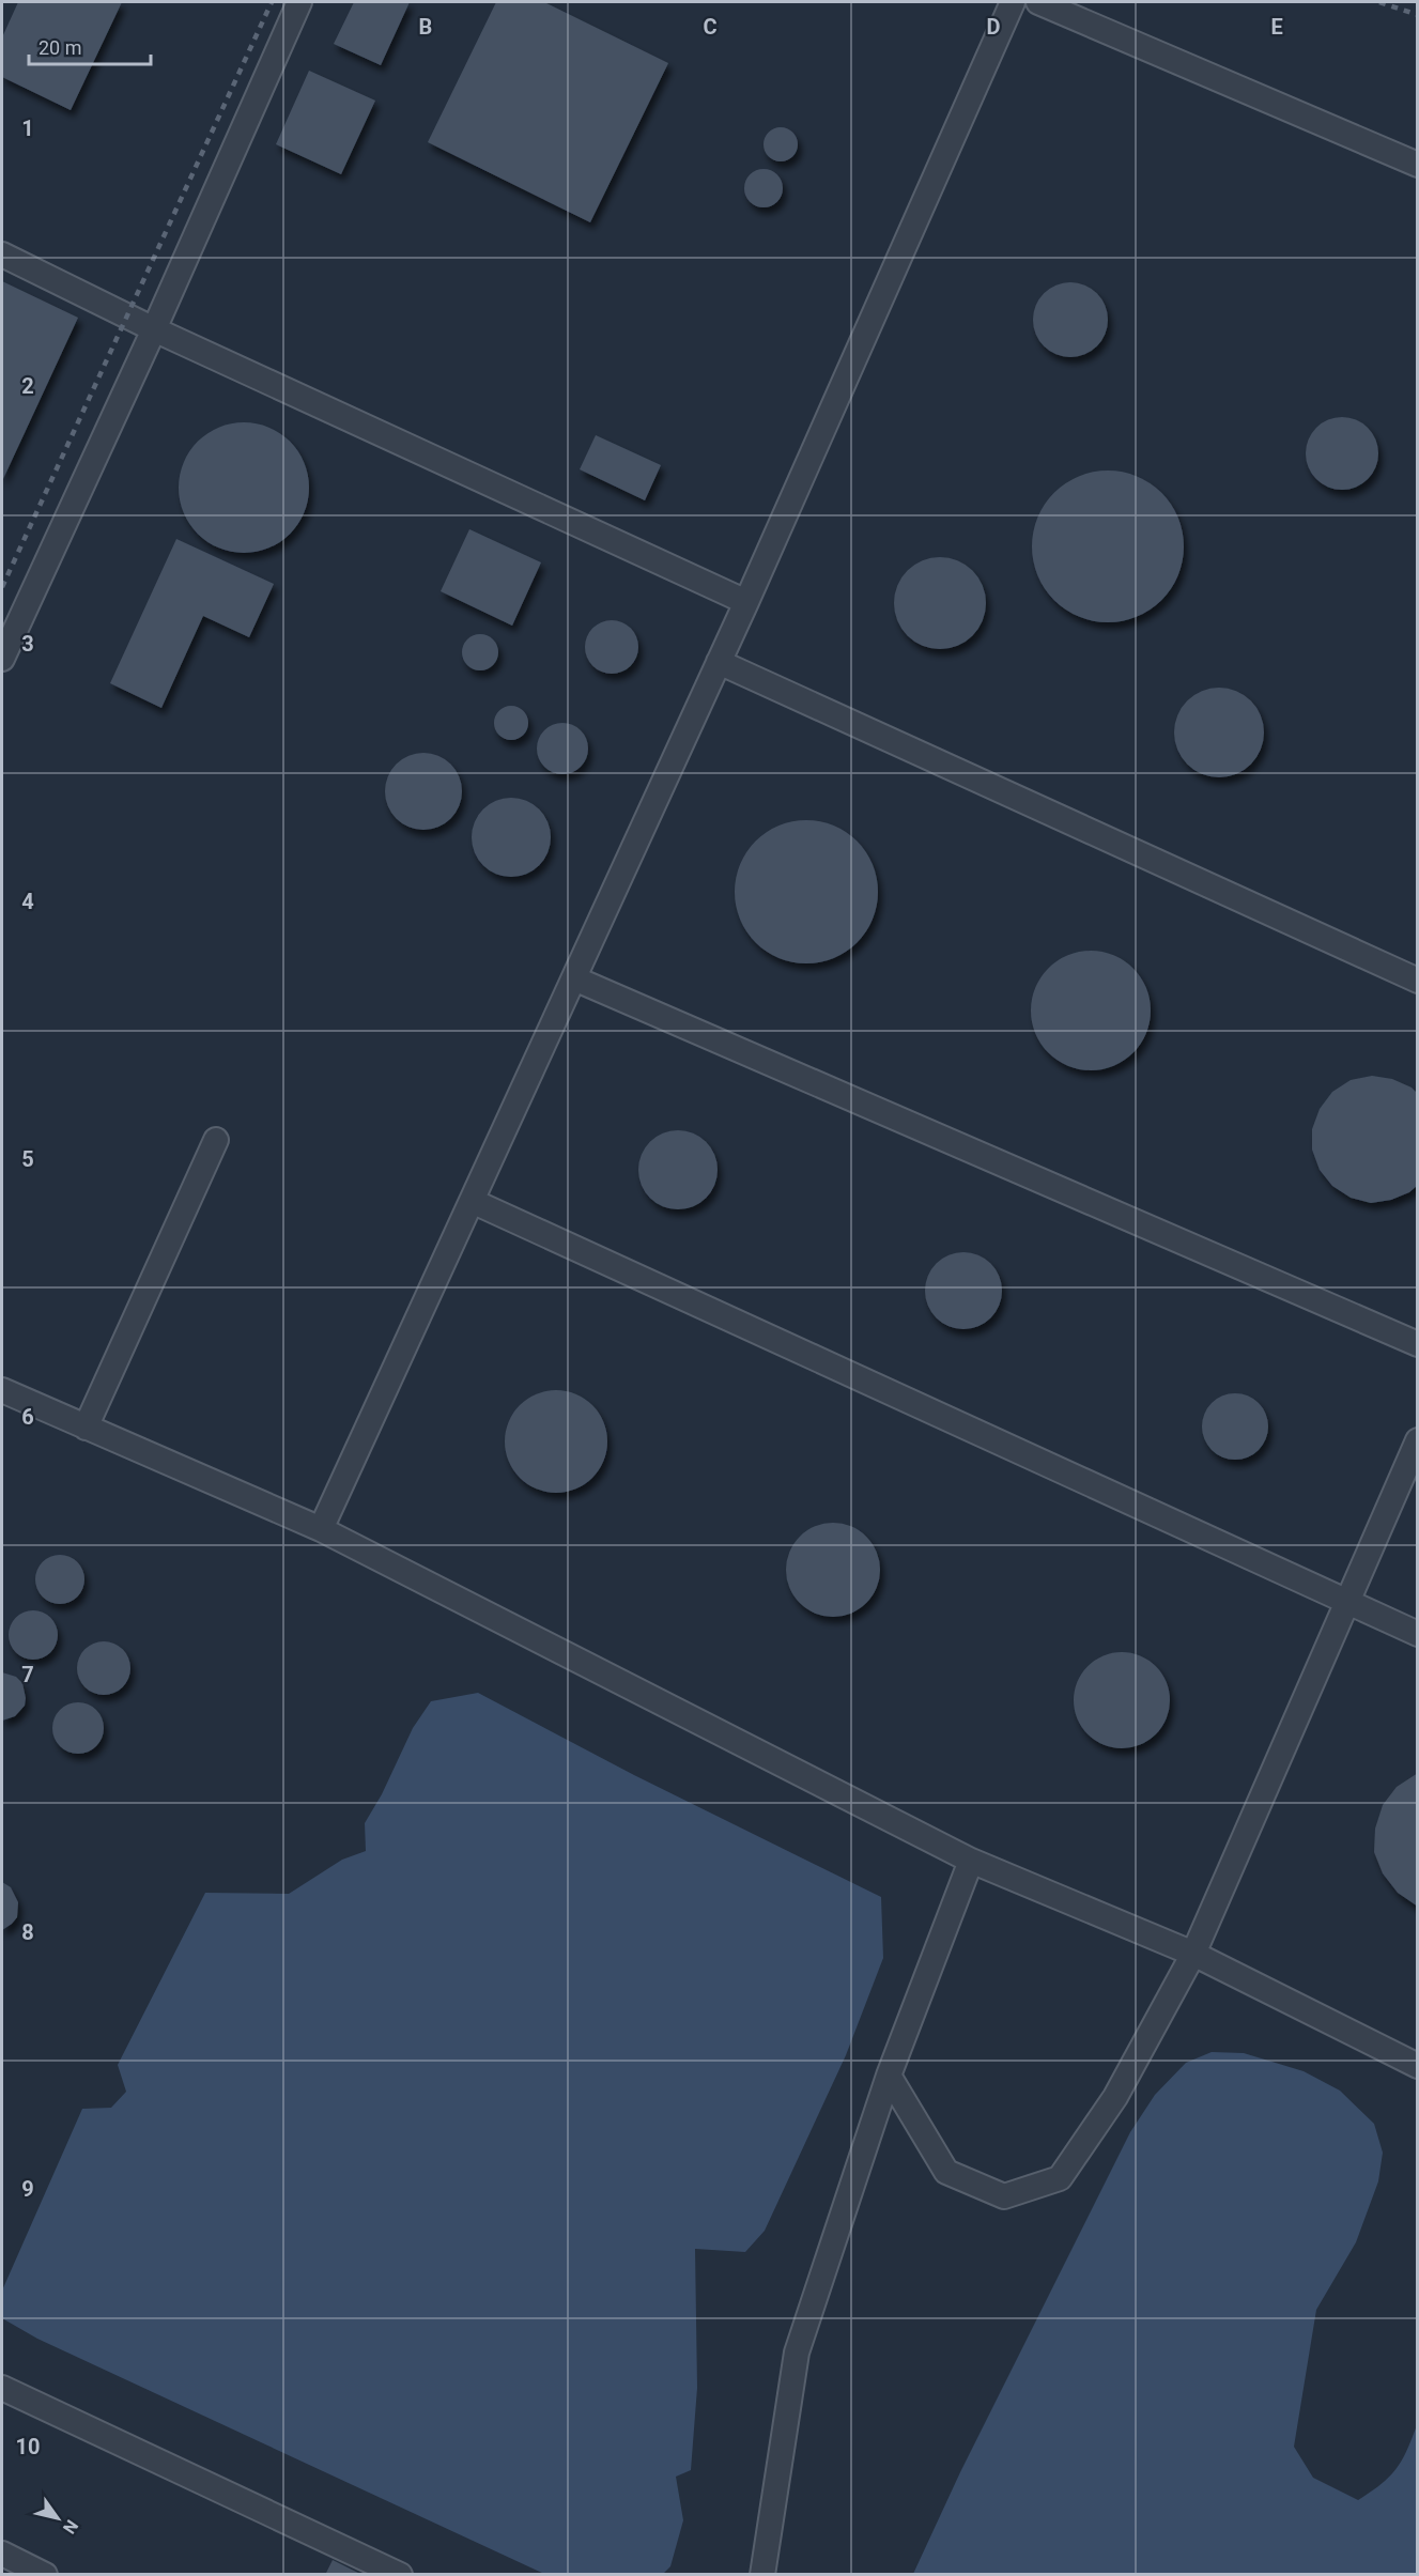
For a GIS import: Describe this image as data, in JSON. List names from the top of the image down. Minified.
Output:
{"scale_bar":"20 m","north":"bottom right","grid":{"columns":["B","C","D","E"],"rows":["1","2","3","4","5","6","7","8","9","10"]}}
